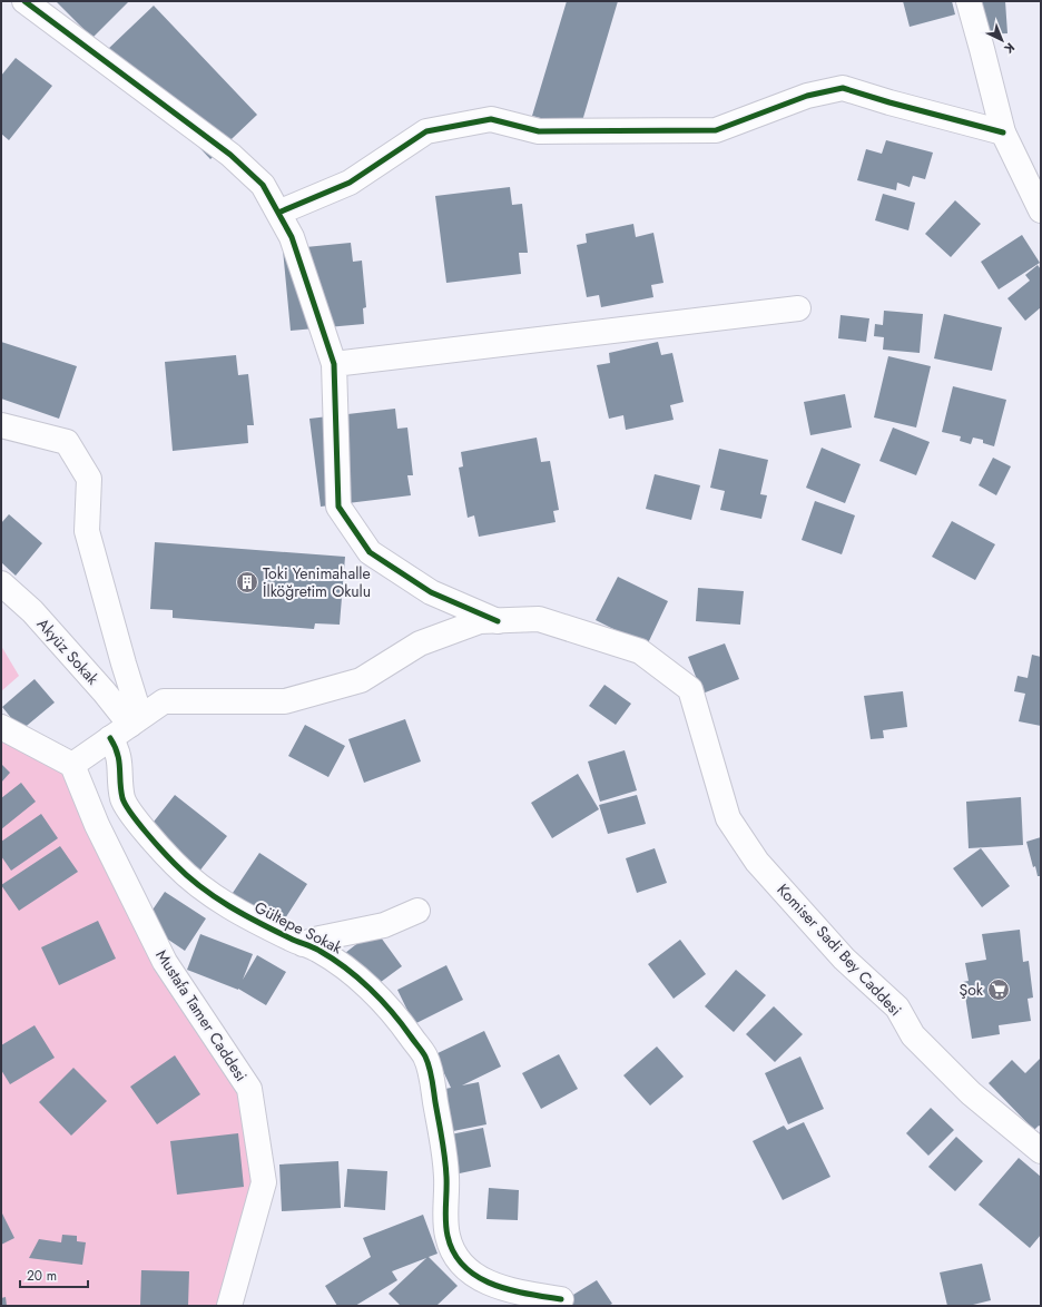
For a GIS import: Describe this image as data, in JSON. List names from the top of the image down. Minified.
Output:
{"streets":{"street":["Akyüz Sokak","Gültepe Sokak","Komiser Sadi Bey Caddesi","Mustafa Tamer Caddesi"]},"crossings":[["Akyüz Sokak","Komiser Sadi Bey Caddesi"],["Gültepe Sokak","Komiser Sadi Bey Caddesi"],["Komiser Sadi Bey Caddesi","Mustafa Tamer Caddesi"]],"places":{"building":["Toki Yenimahalle İlköğretim Okulu"],"supermarket":["Şok"]},"scale_bar":"20 m","north":"bottom right"}
